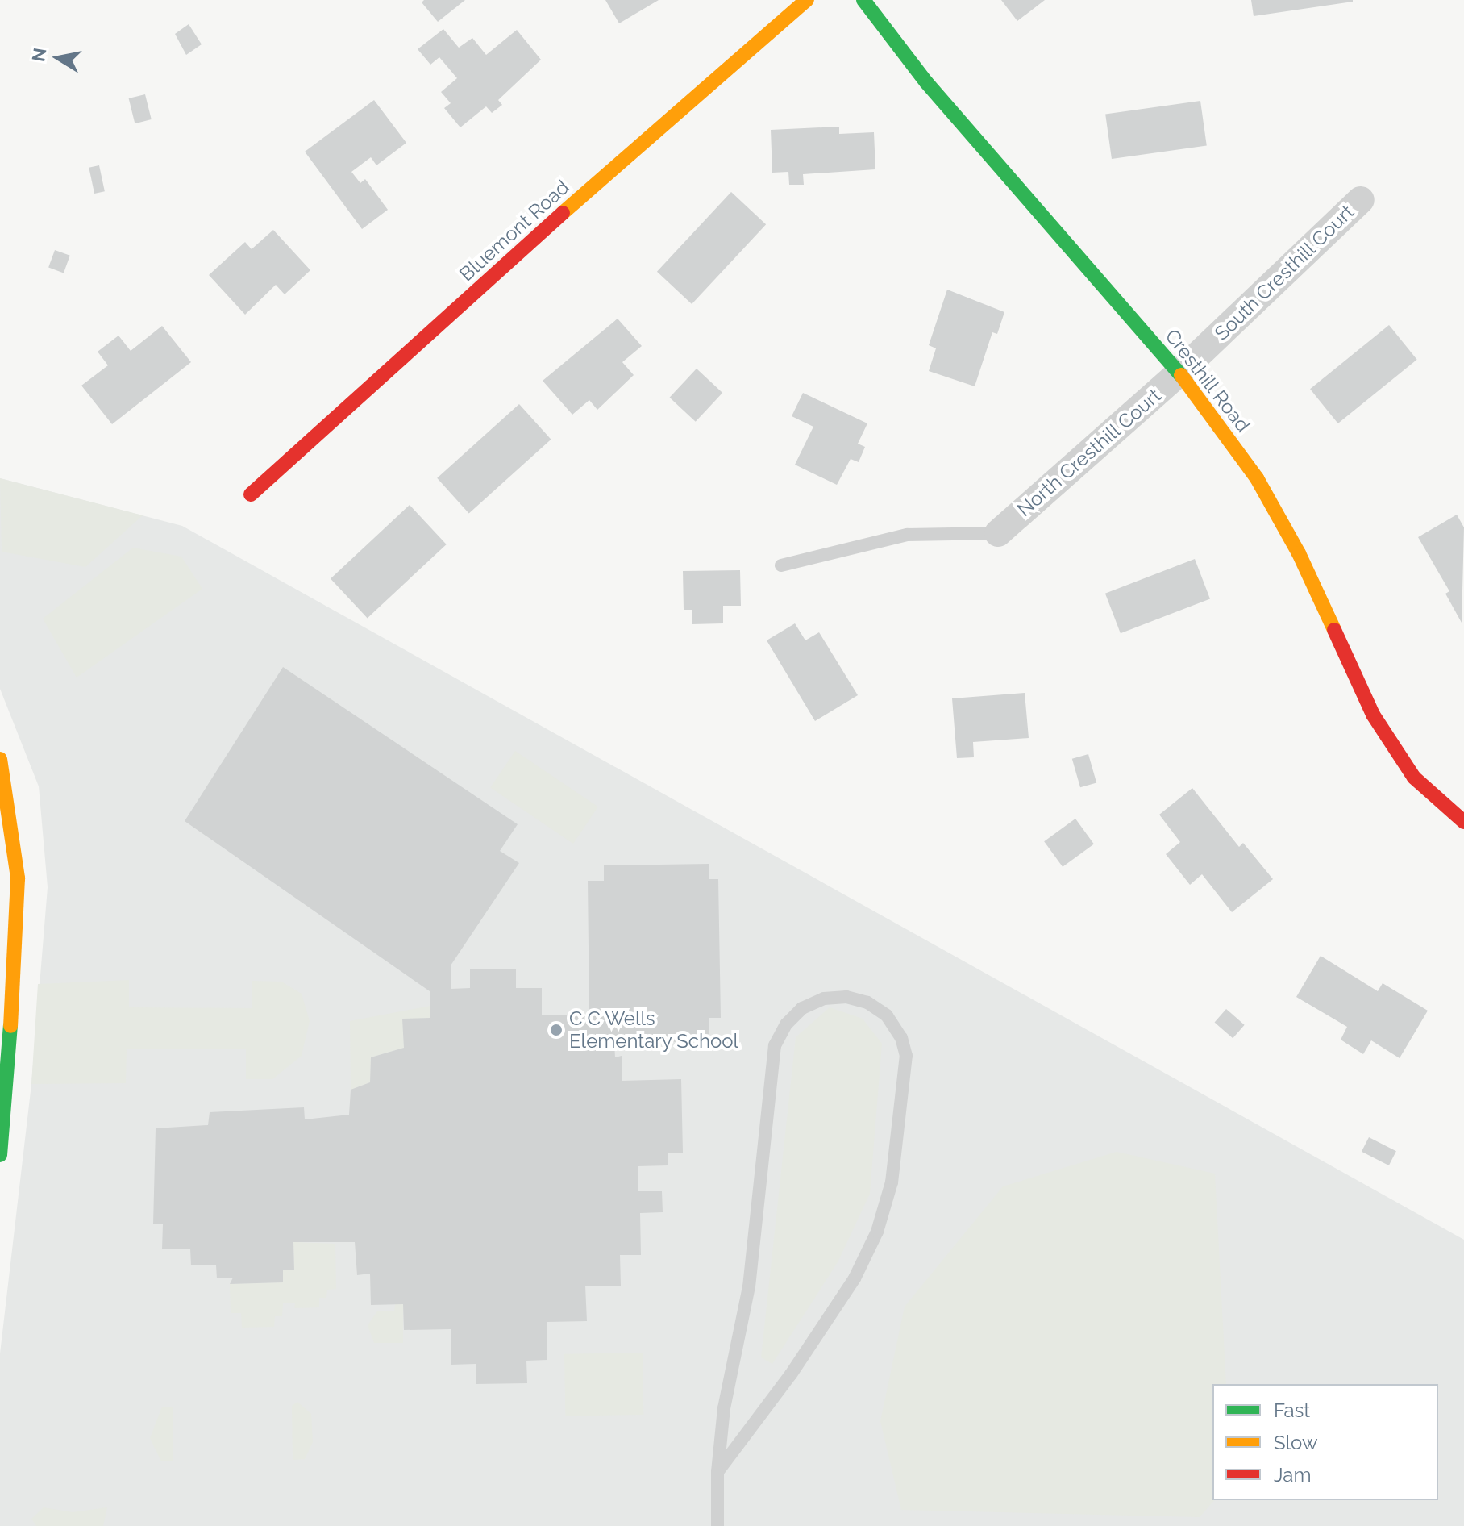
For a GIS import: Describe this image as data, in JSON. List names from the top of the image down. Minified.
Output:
{"streets":{"street":["Bluemont Road","South Cresthill Court","Cresthill Road","North Cresthill Court"]},"crossings":[["South Cresthill Court","Cresthill Road"],["South Cresthill Court","North Cresthill Court"],["Cresthill Road","North Cresthill Court"]],"places":["C C Wells Elementary School"],"legend":["Fast","Slow","Jam"],"north":"left"}
